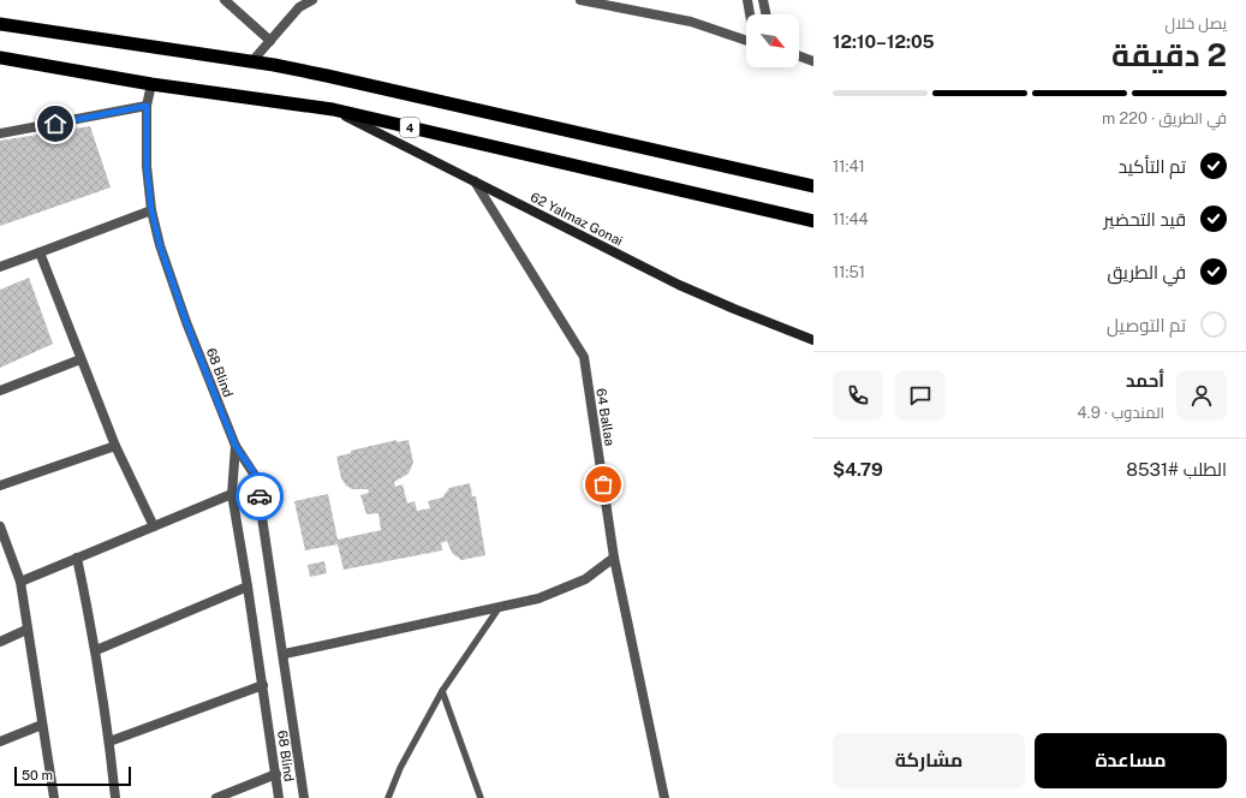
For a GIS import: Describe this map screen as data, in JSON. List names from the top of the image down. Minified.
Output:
{"streets":{"highway":["4"],"main road":["62 Yalmaz Gonai"],"street":["68 Blind","64 Ballaa"]},"crossings":[["4","62 Yalmaz Gonai"],["4","68 Blind"],["62 Yalmaz Gonai","64 Ballaa"]],"scale_bar":"50 m","north":"bottom right","page":{"heading":["2 دقيقة","يصل خلال","12:05–12:10"],"panel":["أحمد","المندوب · 4.9","الطلب #8531","$4.79"],"bar":"في الطريق · 220 m","list":[["تم التأكيد","11:41"],["قيد التحضير","11:44"],["في الطريق","11:51"],"تم التوصيل"],"buttons":["مساعدة","مشاركة"],"scale":"50 m"}}
